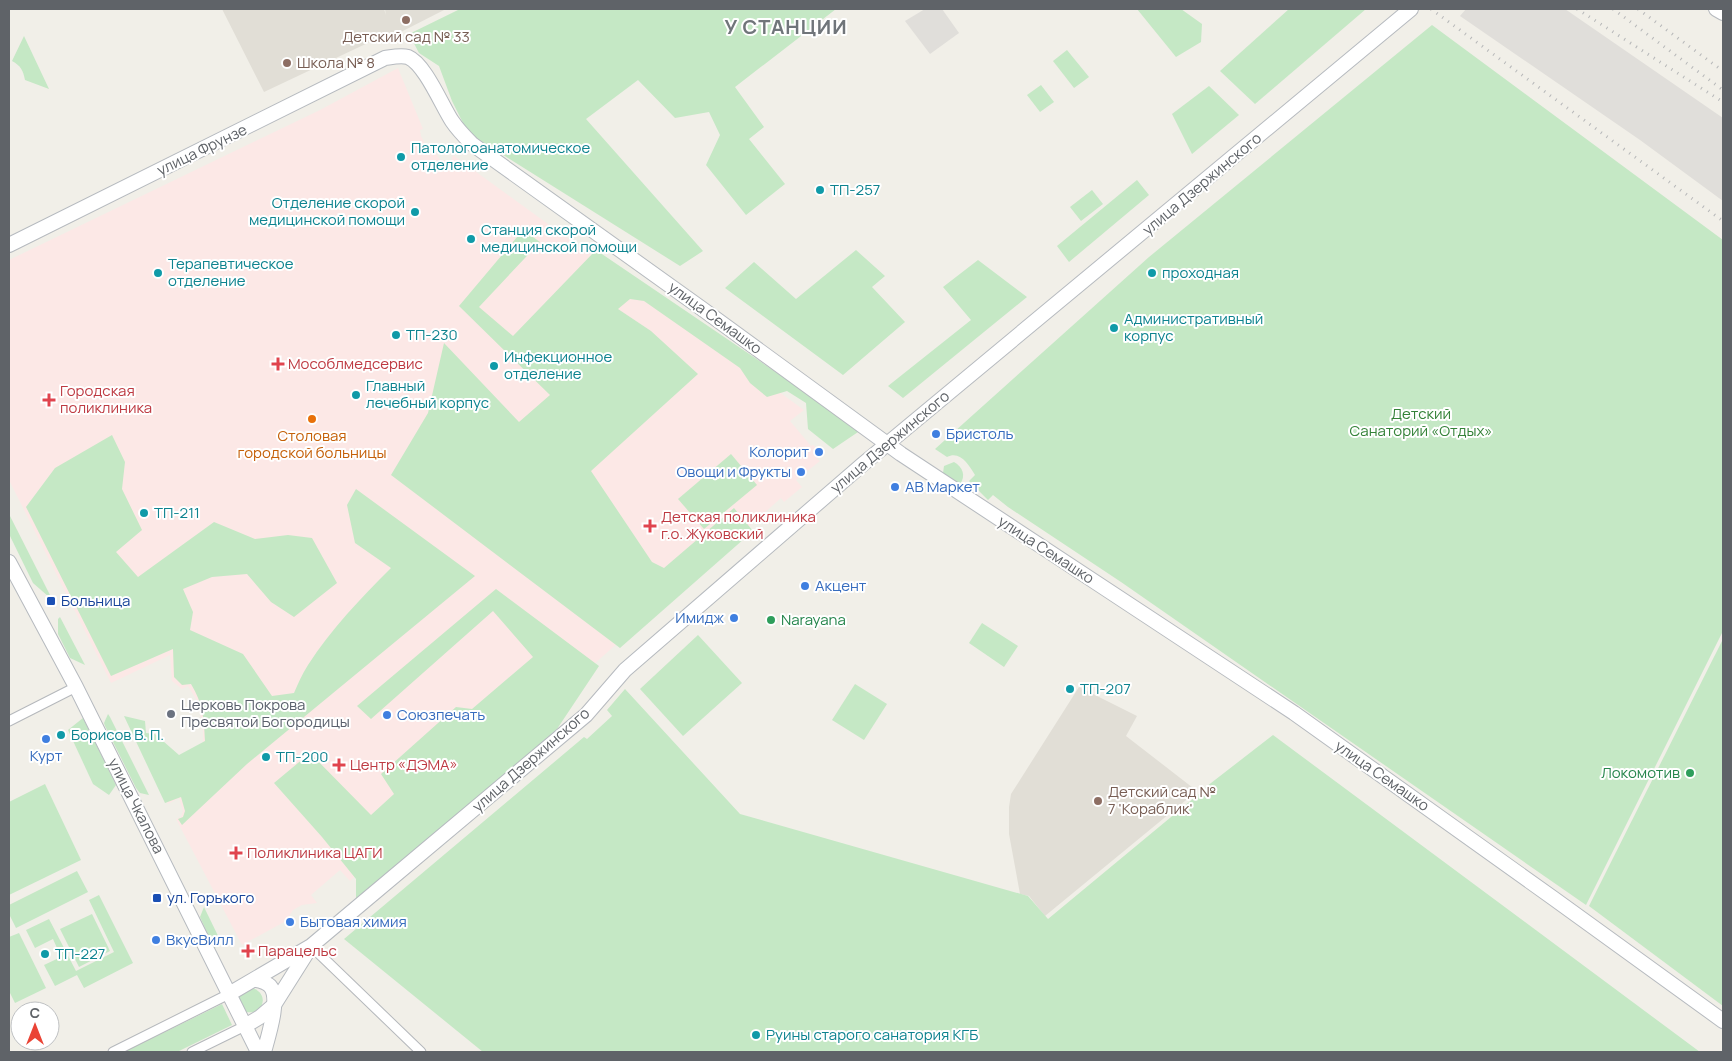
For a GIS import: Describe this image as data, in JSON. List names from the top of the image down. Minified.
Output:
{"streets":{"main road":["улица Фрунзе","улица Дзержинского","улица Семашко","улица Чкалова"]},"crossings":[["улица Фрунзе","улица Семашко"],["улица Дзержинского","улица Семашко"],["улица Дзержинского","улица Чкалова"]],"districts":["У СТАНЦИИ"],"parks":["Детский Санаторий «Отдых»"],"places":{"other":["Детский сад № 33","Школа № 8","Патологоанатомическое отделение","ТП-257","Отделение скорой медицинской помощи","Станция скорой медицинской помощи","Терапевтическое отделение","проходная","Административный корпус","ТП-230","Инфекционное отделение","Главный лечебный корпус","Столовая городской больницы","Бристоль","Колорит","Овощи и Фрукты","АВ Маркет","ТП-211","Акцент","Имидж","Narayana","ТП-207","Церковь Покрова Пресвятой Богородицы","Союзпечать","Борисов В. П.","Курт","ТП-200","Локомотив","Детский сад № 7 'Кораблик'","Бытовая химия","ВкусВилл","ТП-227","Руины старого санатория КГБ"],"health":["Мособлмедсервис","Городская поликлиника","Детская поликлиника г.о. Жуковский","Центр «ДЭМА»","Поликлиника ЦАГИ","Парацельс"],"transit":["Больница","ул. Горького"]},"north":"top"}
